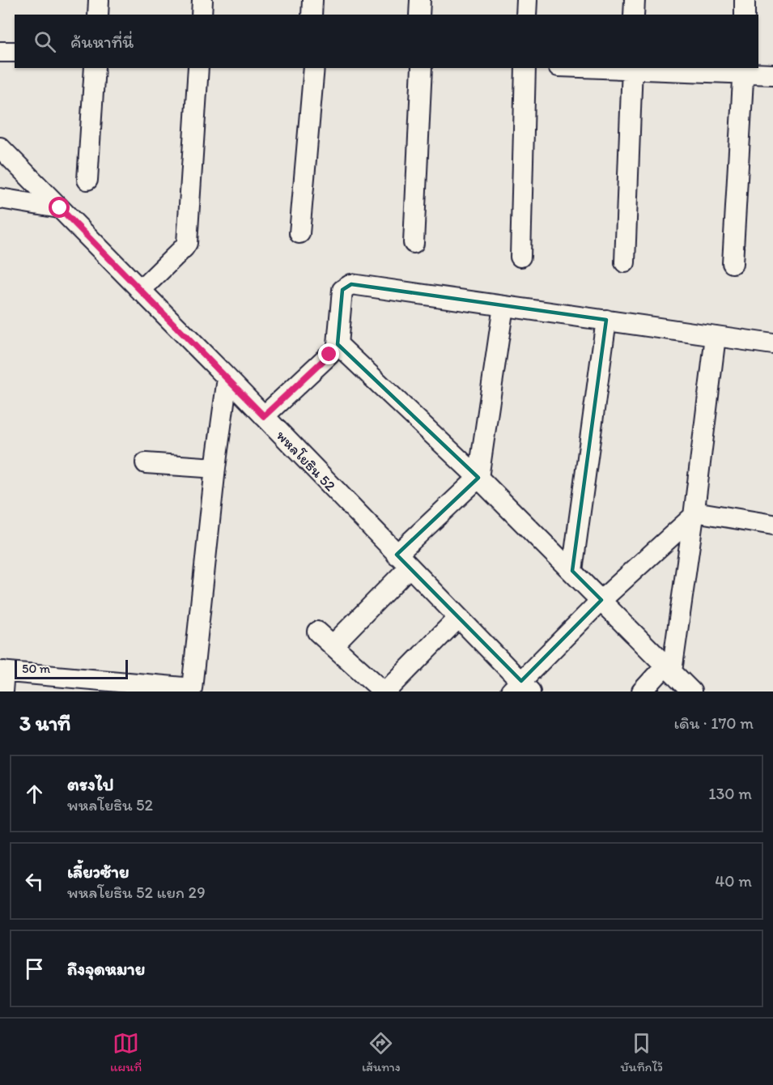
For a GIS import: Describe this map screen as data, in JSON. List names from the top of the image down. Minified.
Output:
{"streets":{"street":["พหลโยธิน 52"]},"scale_bar":"50 m","page":{"search":"ค้นหาที่นี่","scale":"50 m","heading":["3 นาที","เดิน · 170 m"],"list":[["ตรงไป","พหลโยธิน 52","130 m"],["เลี้ยวซ้าย","พหลโยธิน 52 แยก 29","40 m"],"ถึงจุดหมาย"],"nav":["แผนที่","เส้นทาง","บันทึกไว้"]}}
